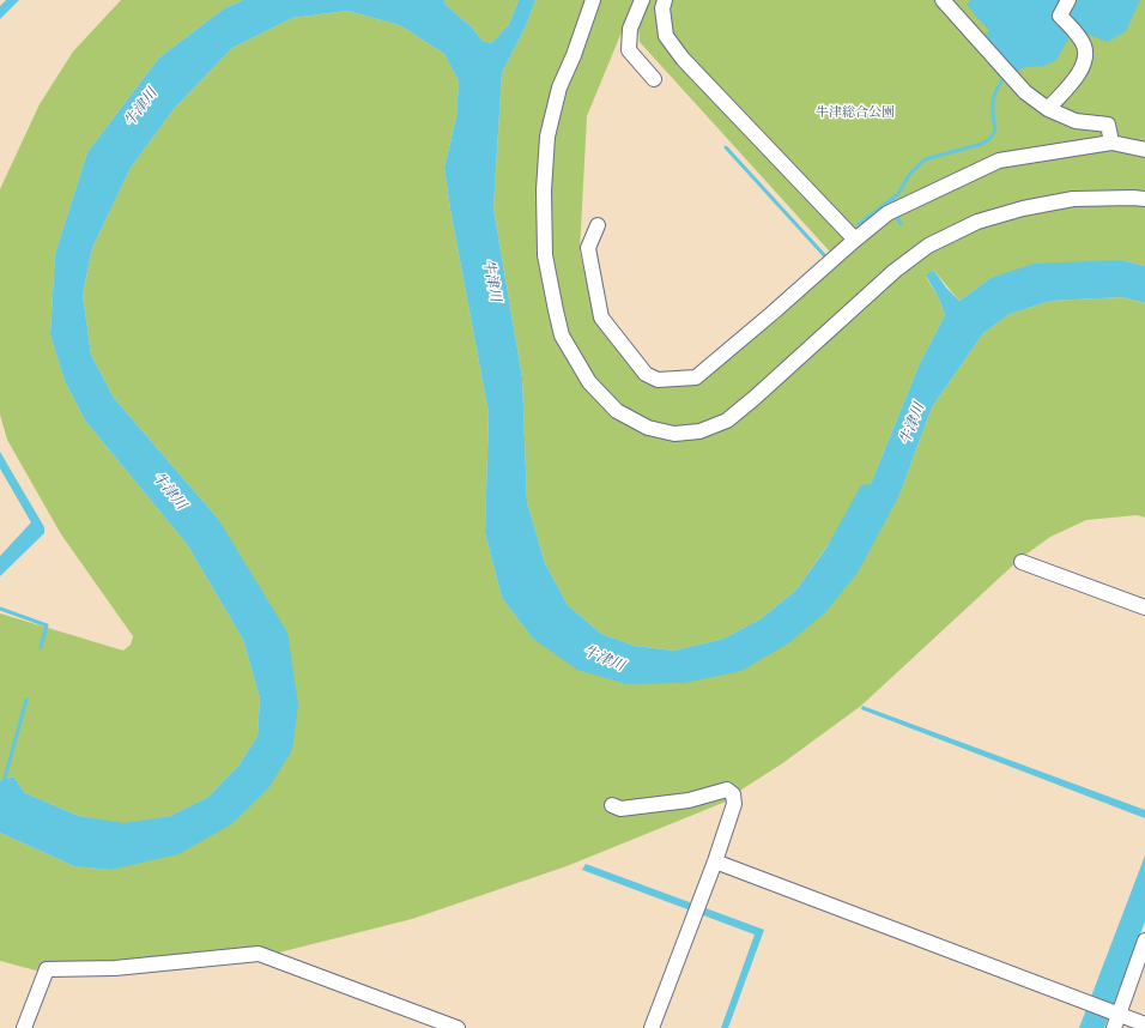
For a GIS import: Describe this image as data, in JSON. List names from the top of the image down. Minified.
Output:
{"water":["牛津川"],"parks":["牛津総合公園"]}
